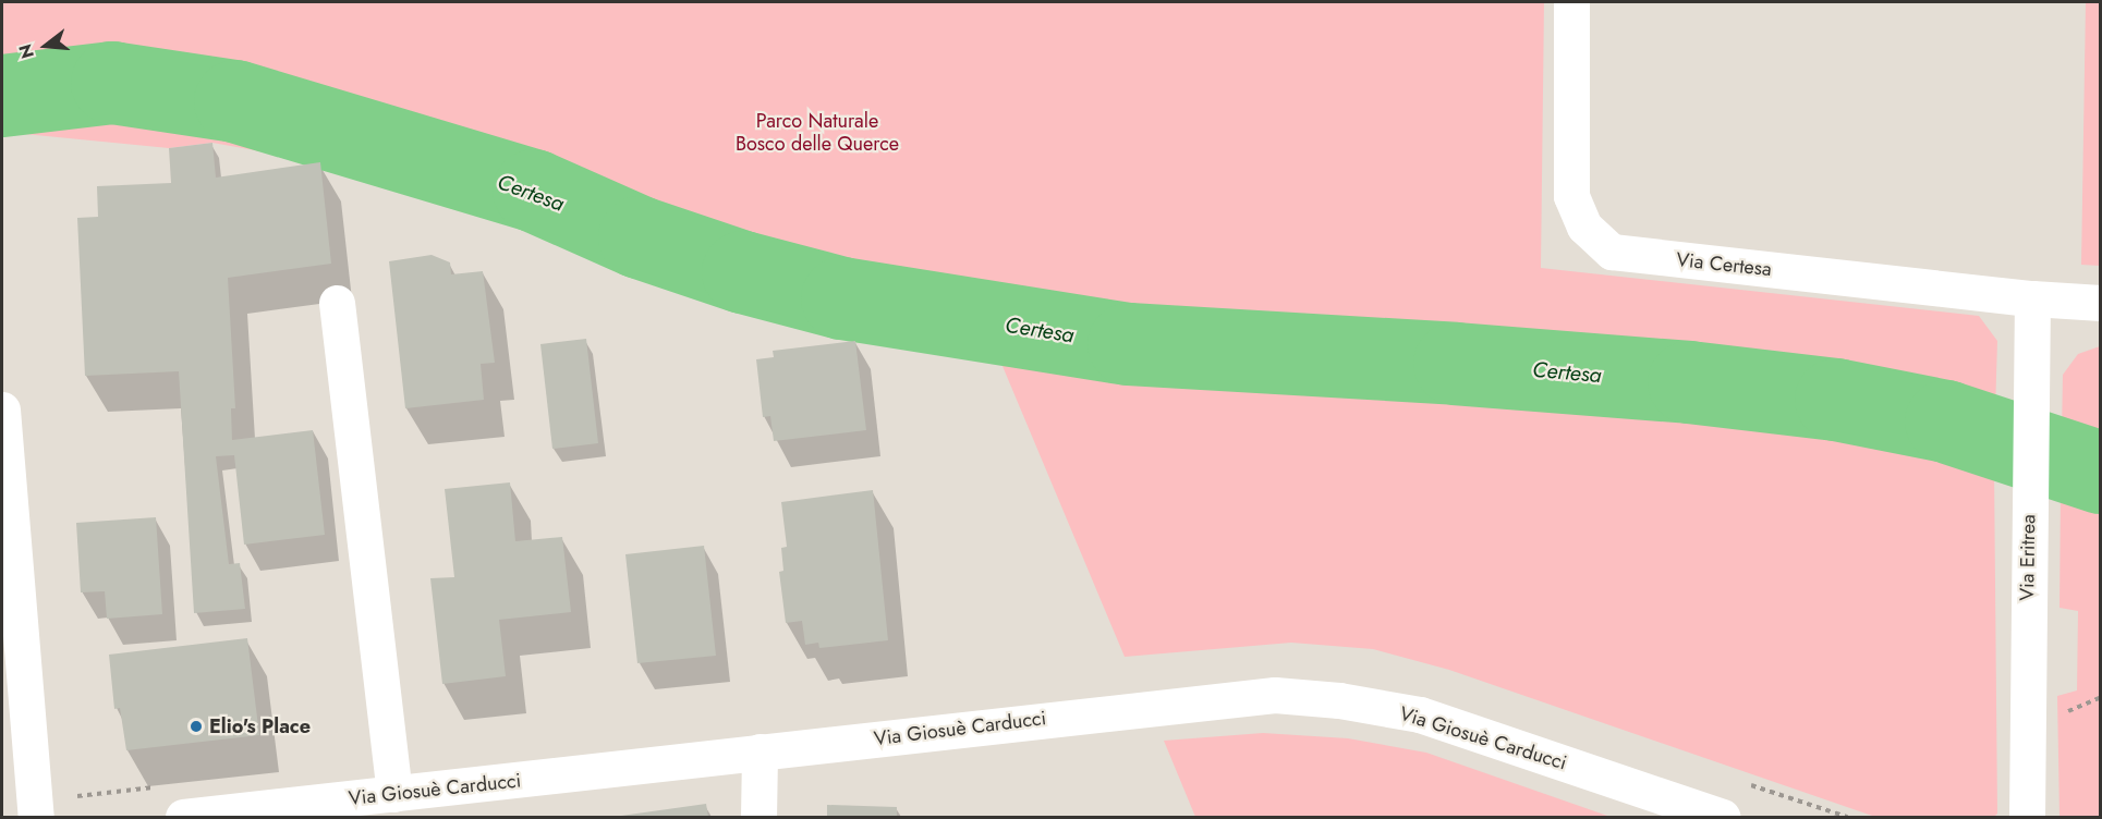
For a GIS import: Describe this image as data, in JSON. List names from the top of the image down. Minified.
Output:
{"streets":{"street":["Via Certesa","Via Eritrea","Via Giosuè Carducci"]},"crossings":[["Via Certesa","Via Eritrea"]],"water":["Certesa"],"parks":["Parco Naturale Bosco delle Querce"],"places":["Elio's Place"],"north":"left"}
